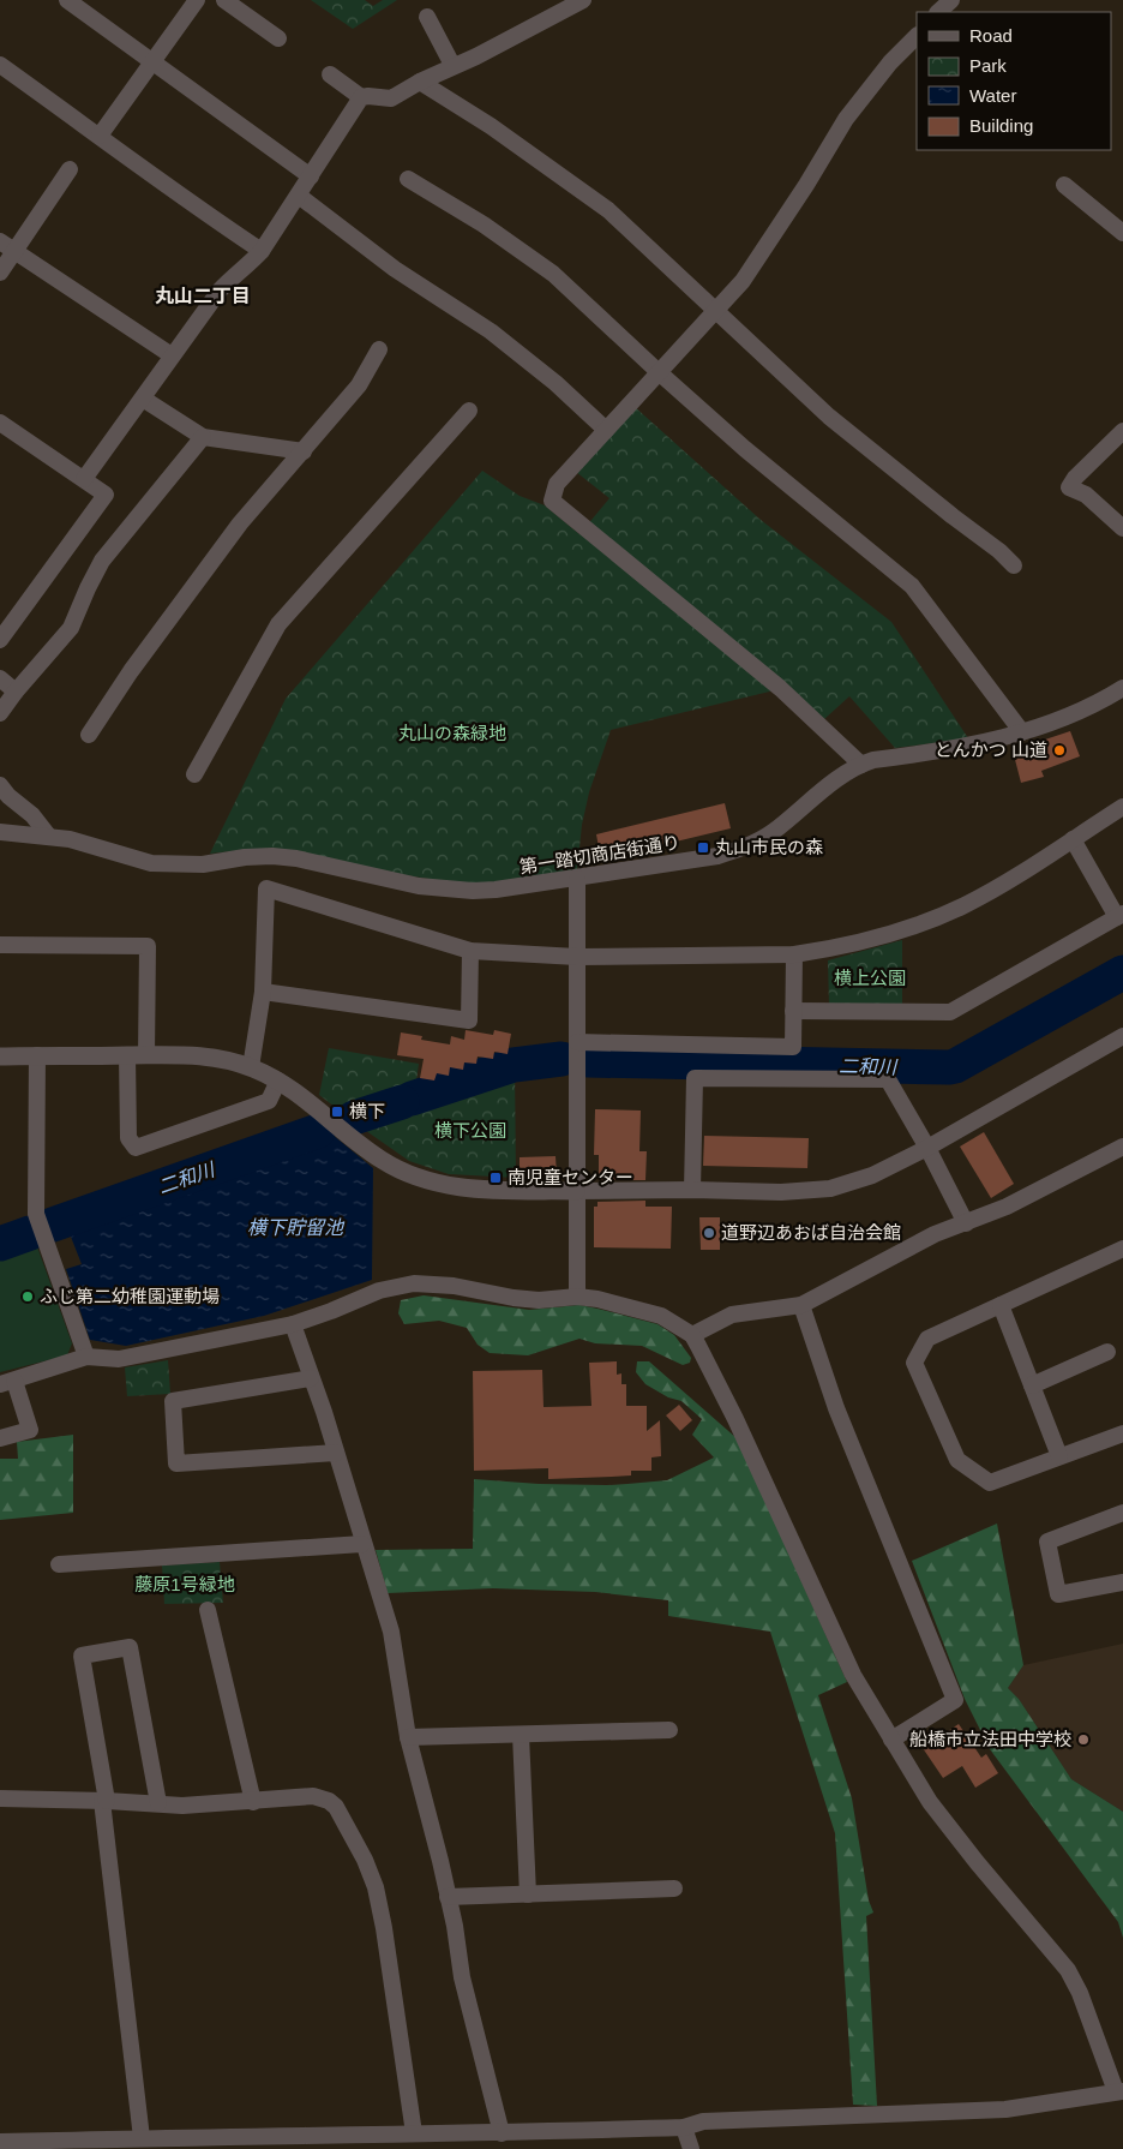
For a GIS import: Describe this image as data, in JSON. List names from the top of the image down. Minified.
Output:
{"streets":{"street":["第一踏切商店街通り"]},"districts":["丸山二丁目"],"water":["二和川","横下貯留池"],"parks":["丸山の森緑地","横上公園","横下公園","藤原1号緑地"],"places":{"other":["とんかつ 山道","道野辺あおば自治会館","ふじ第二幼稚園運動場","船橋市立法田中学校"],"transit":["丸山市民の森","横下","南児童センター"]},"legend":["Road","Park","Water","Building"]}
